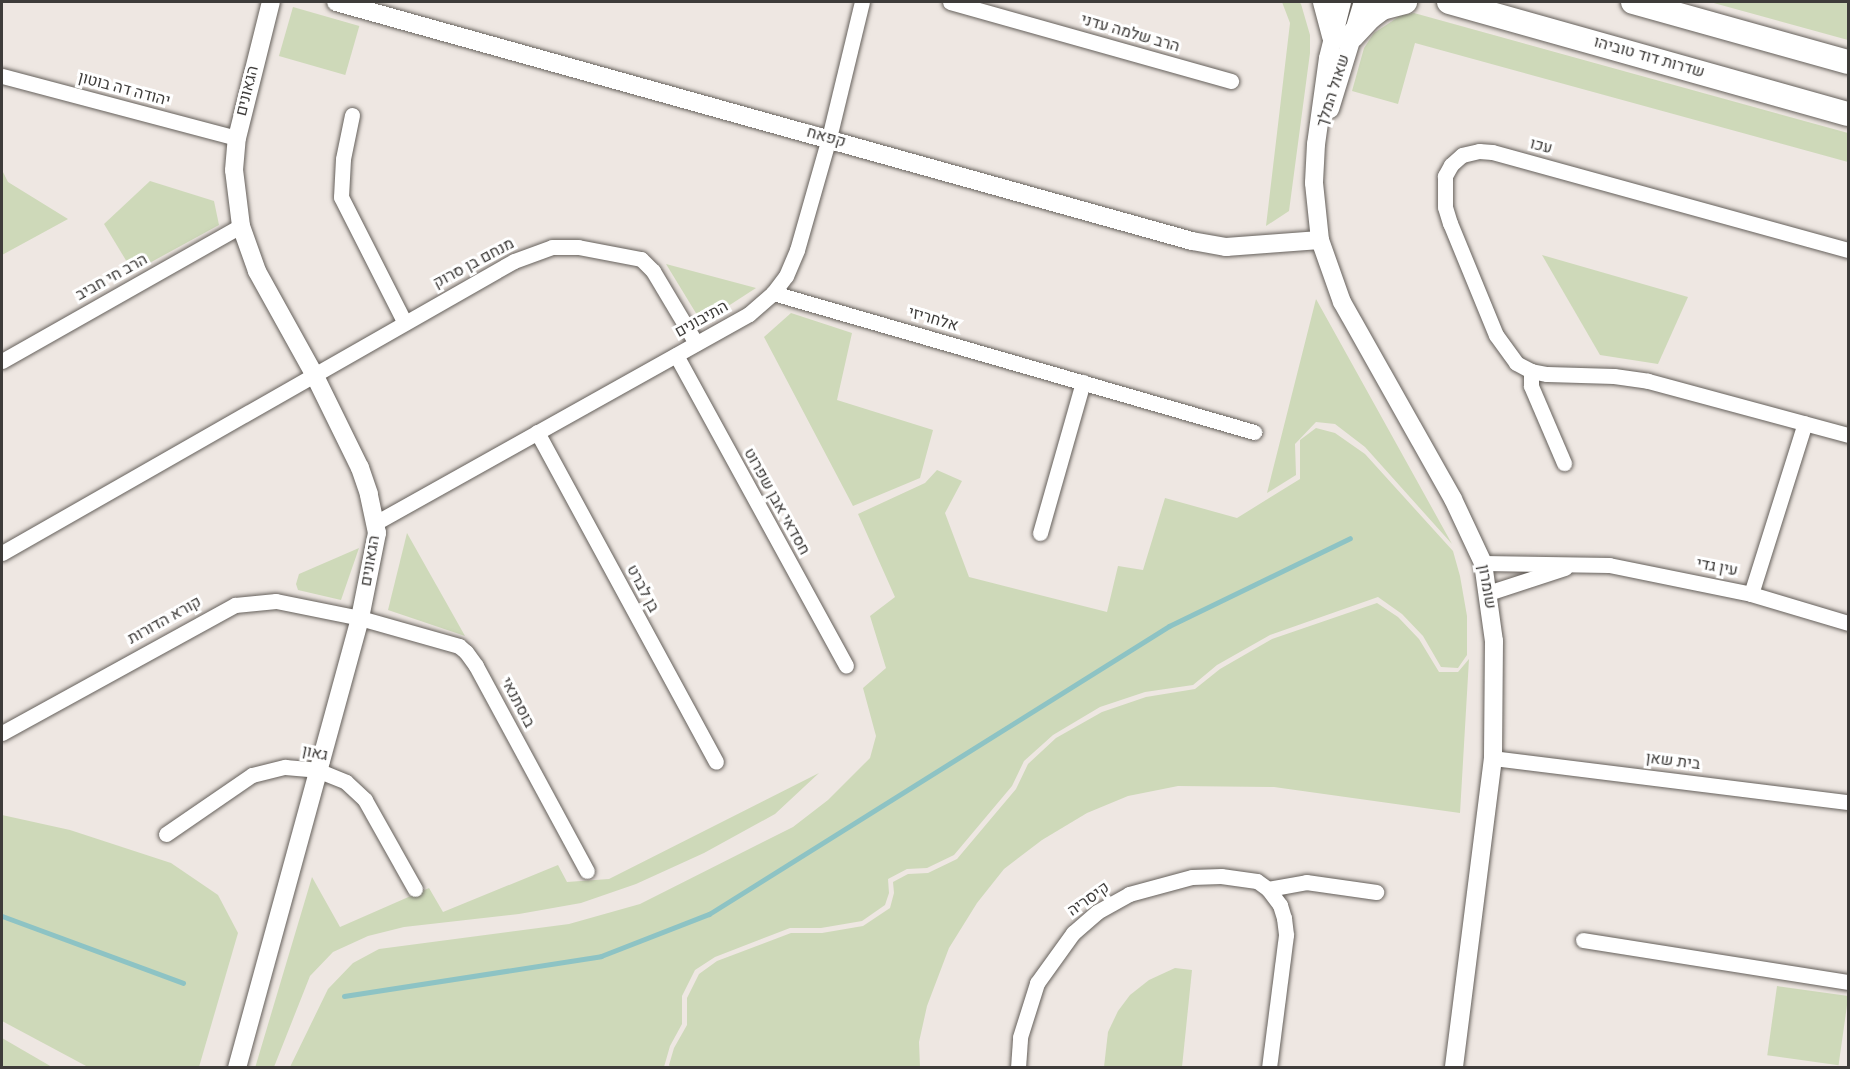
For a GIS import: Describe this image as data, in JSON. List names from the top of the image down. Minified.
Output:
{"streets":{"highway":["שדרות דוד טוביהו"],"street":["הרב שלמה עדני","יהודה דה בוטון","הגאונים","שאול המלך","קפאח","עכו","מנחם בן סרוק","הרב חי חביב","התיבונים","אלחריזי","חסדאי אבן שפרוט","עין גדי","שומרון","בן לברט","קורא הדורות","בוסתנאי","גאון","בית שאן","קיסריה"]},"crossings":[["יהודה דה בוטון","הגאונים"],["הגאונים","מנחם בן סרוק"],["הגאונים","הרב חי חביב"],["הגאונים","התיבונים"],["הגאונים","קורא הדורות"],["הגאונים","בוסתנאי"],["הגאונים","גאון"],["שאול המלך","שומרון"],["קפאח","התיבונים"],["קפאח","שומרון"],["מנחם בן סרוק","התיבונים"],["התיבונים","אלחריזי"],["התיבונים","חסדאי אבן שפרוט"],["התיבונים","בן לברט"],["עין גדי","שומרון"],["שומרון","בית שאן"],["קורא הדורות","בוסתנאי"]]}
